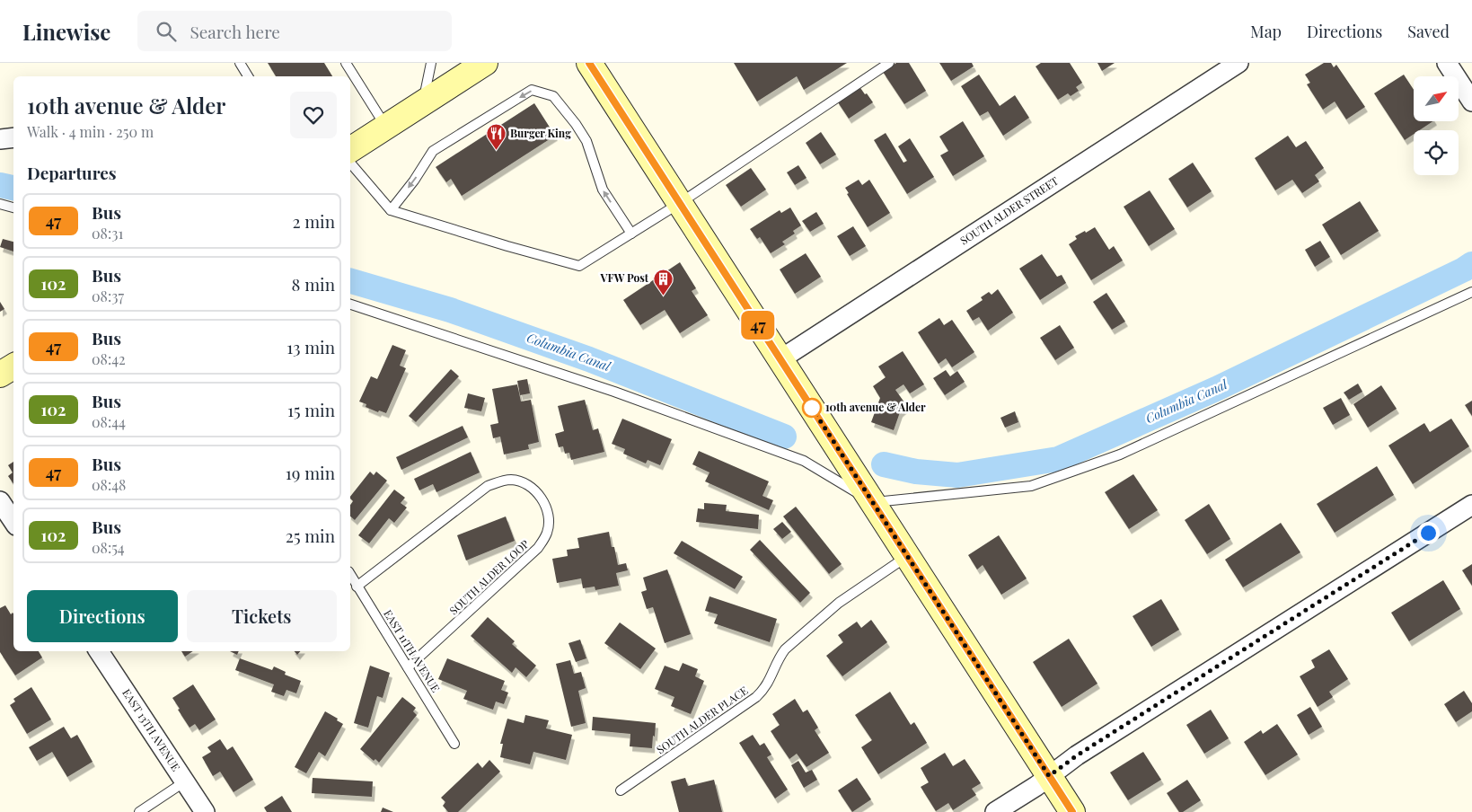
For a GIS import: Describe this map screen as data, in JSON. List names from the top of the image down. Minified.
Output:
{"streets":{"street":["SOUTH ALDER STREET","EAST 13TH AVENUE"],"lane":["SOUTH ALDER LOOP","EAST 11TH AVENUE","SOUTH ALDER PLACE"]},"crossings":[["SOUTH ALDER LOOP","EAST 11TH AVENUE"]],"water":["Columbia Canal"],"places":{"restaurant":["Burger King"],"building":["VFW Post"],"other":["10th avenue & Alder"]},"lines":["bus line 47"],"north":"top right","page":{"header":"Linewise","search":"Search here","nav":["Map","Directions","Saved"],"on_map":"47","heading":[["10th avenue & Alder","Walk · 4 min · 250 m"],"Departures"],"list":[{"mark":"47","name":"Bus","note":"08:31","value":"2 min"},{"mark":"102","name":"Bus","note":"08:37","value":"8 min"},{"mark":"47","name":"Bus","note":"08:42","value":"13 min"},{"mark":"102","name":"Bus","note":"08:44","value":"15 min"},{"mark":"47","name":"Bus","note":"08:48","value":"19 min"},{"mark":"102","name":"Bus","note":"08:54","value":"25 min"}],"buttons":["Directions","Tickets"]}}
